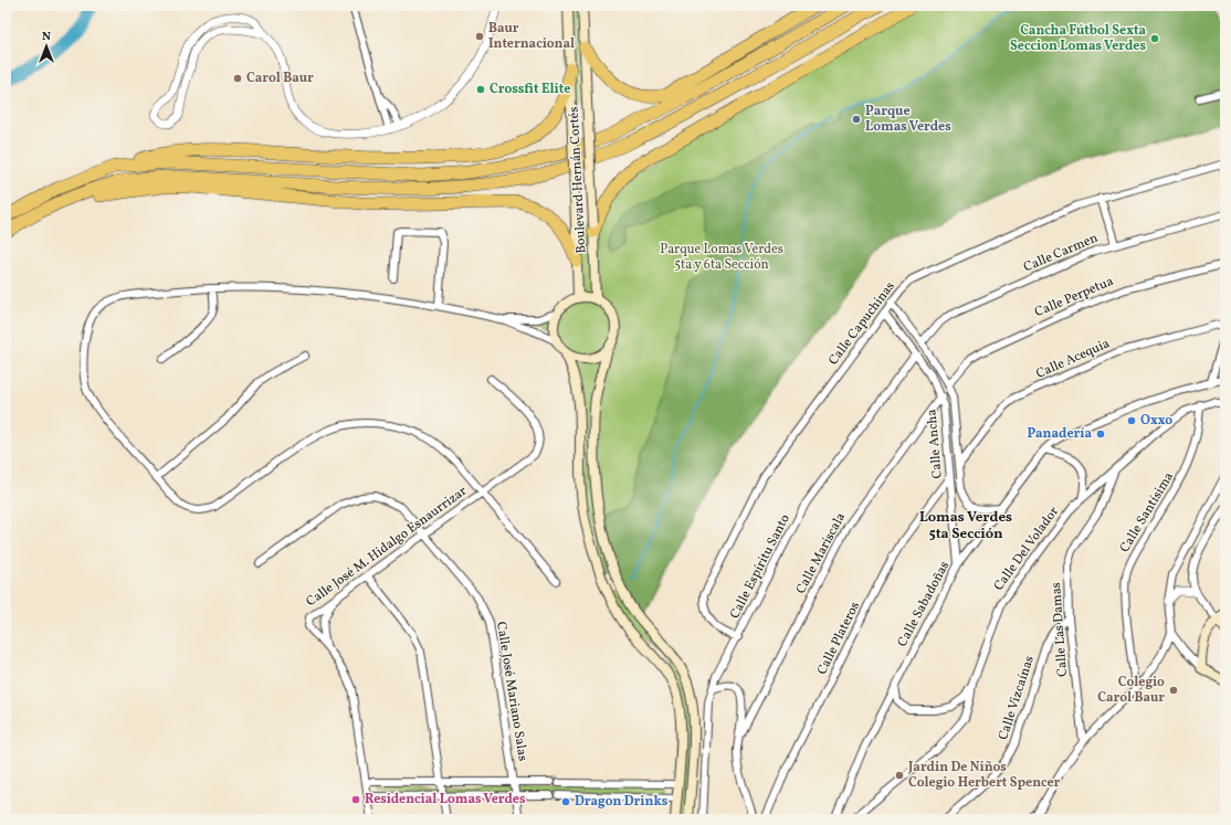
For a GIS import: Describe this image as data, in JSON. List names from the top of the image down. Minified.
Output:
{"streets":{"main road":["Boulevard Hernán Cortés"],"street":["Calle Carmen","Calle Perpetua","Calle Capuchinas","Calle Acequia","Calle Ancha","Calle Santísima","Calle José M. Hidalgo Esnaurrizar","Calle Del Volador","Calle Mariscala","Calle Espíritu Santo","Calle Sabadoñas","Calle Las Damas","Calle Plateros","Calle José Mariano Salas","Calle Vizcaínas"]},"crossings":[["Calle Carmen","Calle Ancha"],["Calle Perpetua","Calle Ancha"],["Calle Capuchinas","Calle Ancha"],["Calle Capuchinas","Calle Espíritu Santo"],["Calle Acequia","Calle Ancha"],["Calle Ancha","Calle Mariscala"],["Calle Ancha","Calle Espíritu Santo"],["Calle Ancha","Calle Sabadoñas"],["Calle Ancha","Calle Plateros"],["Calle Santísima","Calle Del Volador"],["Calle José M. Hidalgo Esnaurrizar","Calle José Mariano Salas"],["Calle Del Volador","Calle Las Damas"],["Calle Las Damas","Calle Vizcaínas"]],"districts":["Lomas Verdes 5ta Sección"],"parks":["Parque Lomas Verdes 5ta y 6ta Sección"],"places":["Baur Internacional","Cancha Fútbol Sexta Seccion Lomas Verdes","Carol Baur","Crossfit Elite","Parque Lomas Verdes","Oxxo","Panadería","Colegio Carol Baur","Jardin De Niños Colegio Herbert Spencer","Residencial Lomas Verdes","Dragon Drinks"],"north":"top"}
